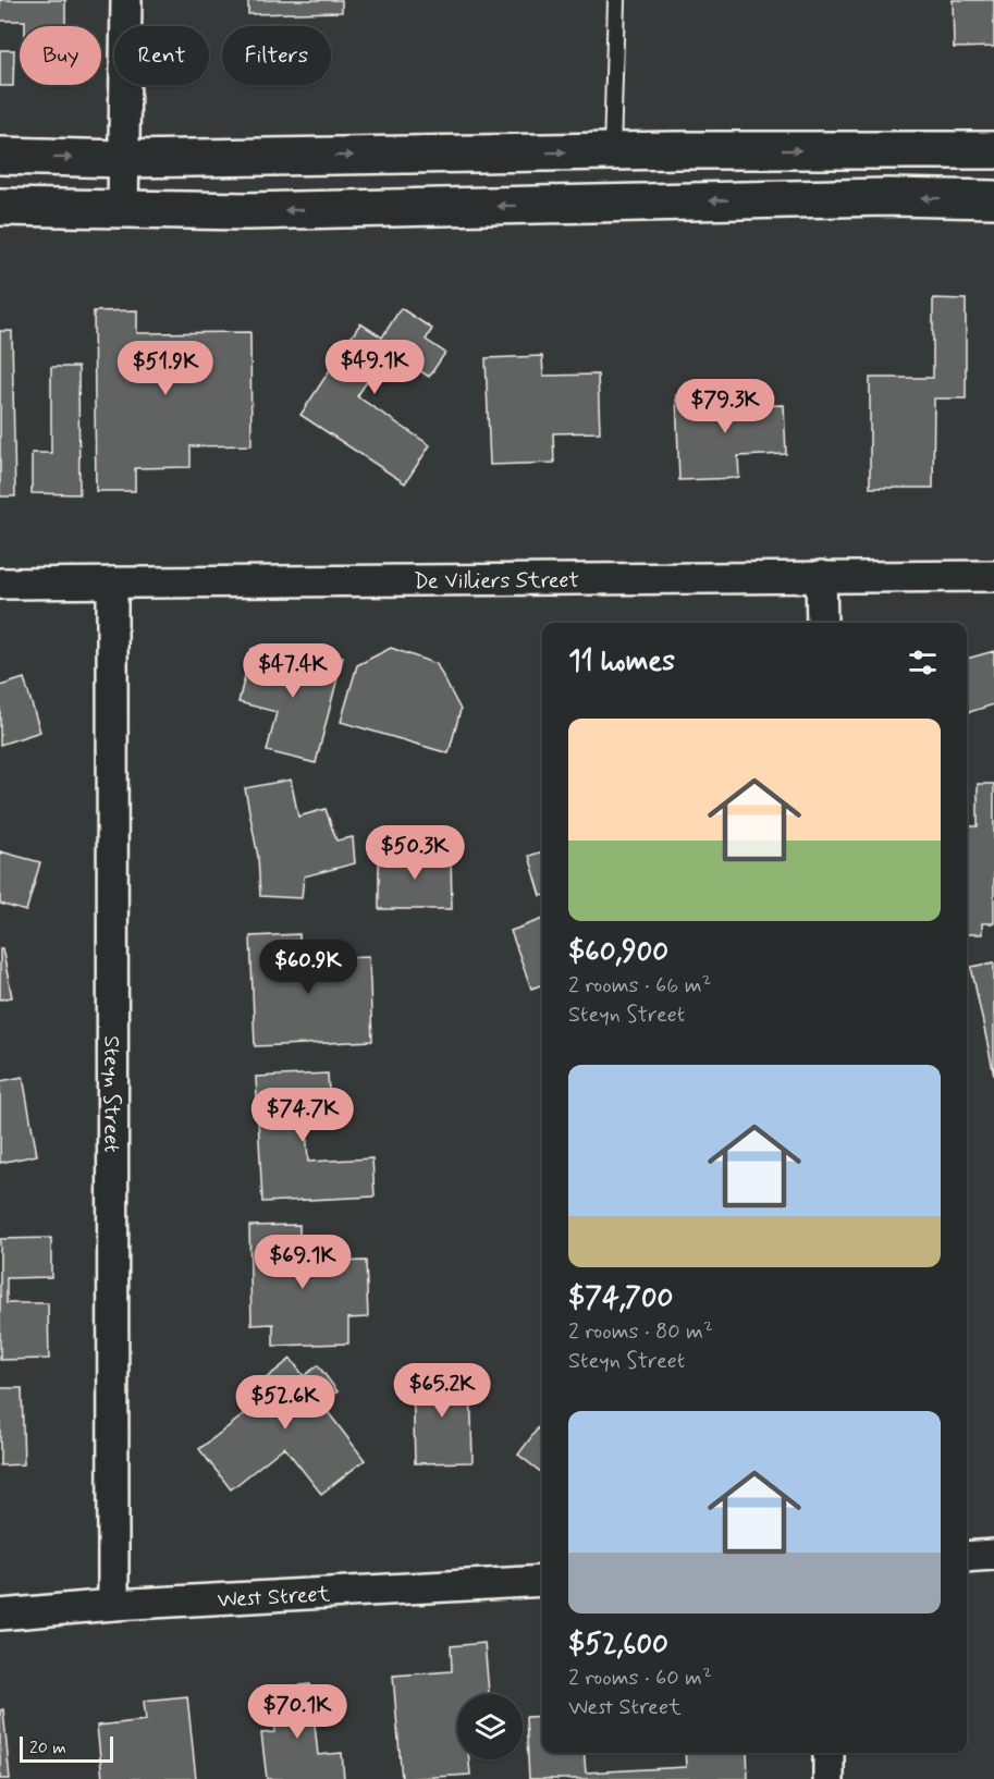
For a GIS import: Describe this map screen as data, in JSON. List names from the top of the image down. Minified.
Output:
{"streets":{"street":["De Villiers Street","Steyn Street","West Street"]},"crossings":[["De Villiers Street","Steyn Street"],["Steyn Street","West Street"]],"scale_bar":"20 m","page":{"chip":["Buy","Rent","Filters"],"price":["$49.1K","$51.9K","$79.3K","$47.4K","$50.3K","$60.9K","$74.7K","$69.1K","$65.2K","$52.6K","$70.1K"],"heading":"11 homes","list":[{"name":"$60,900","note":"2 rooms · 66 m² · Steyn Street"},{"name":"$74,700","note":"2 rooms · 80 m² · Steyn Street"},{"name":"$52,600","note":"2 rooms · 60 m² · West Street"}],"scale":"20 m"}}
